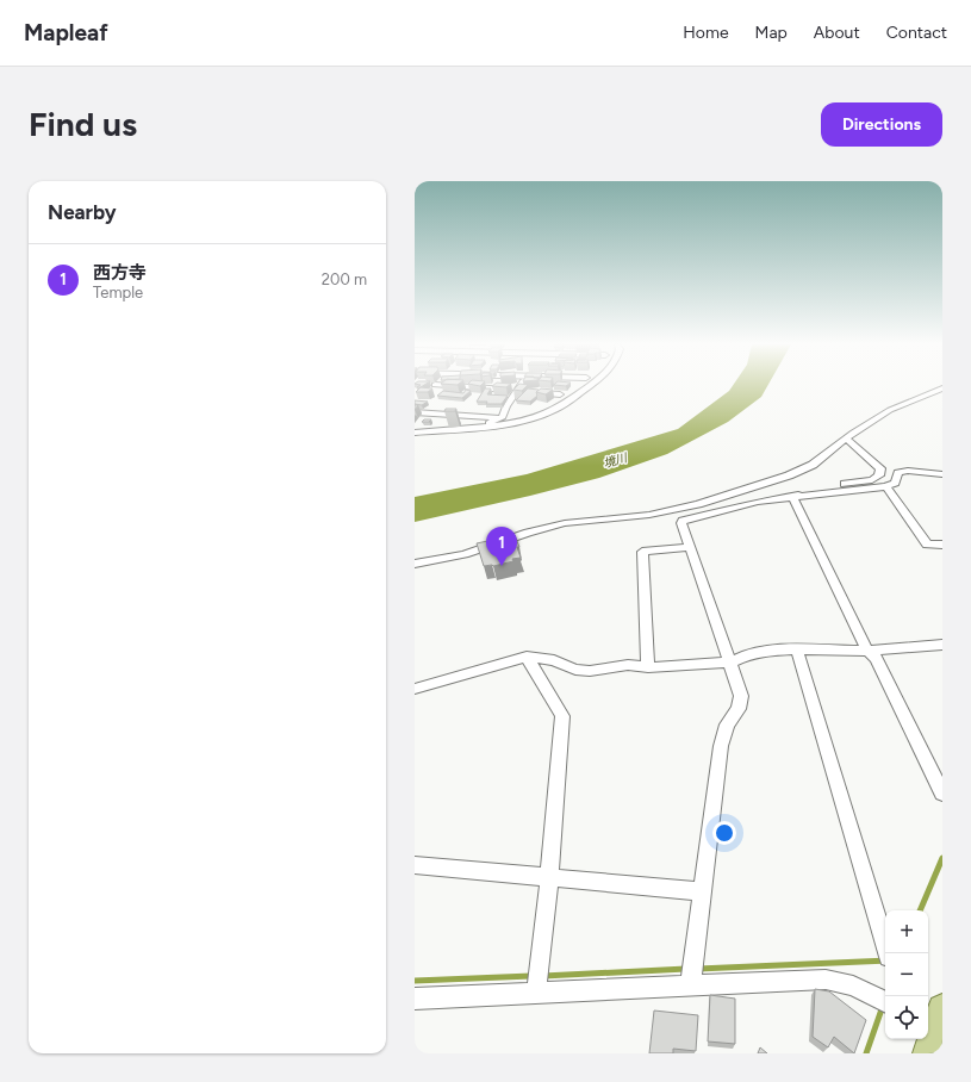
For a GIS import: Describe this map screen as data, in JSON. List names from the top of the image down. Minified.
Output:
{"water":["境川"],"page":{"header":"Mapleaf","nav":["Home","Map","About","Contact"],"buttons":"Directions","title":"Find us","heading":"Nearby","list":[{"mark":"1","name":"西方寺","note":"Temple","value":"200 m"}],"pins":"1","map_buttons":["+","−"]}}
